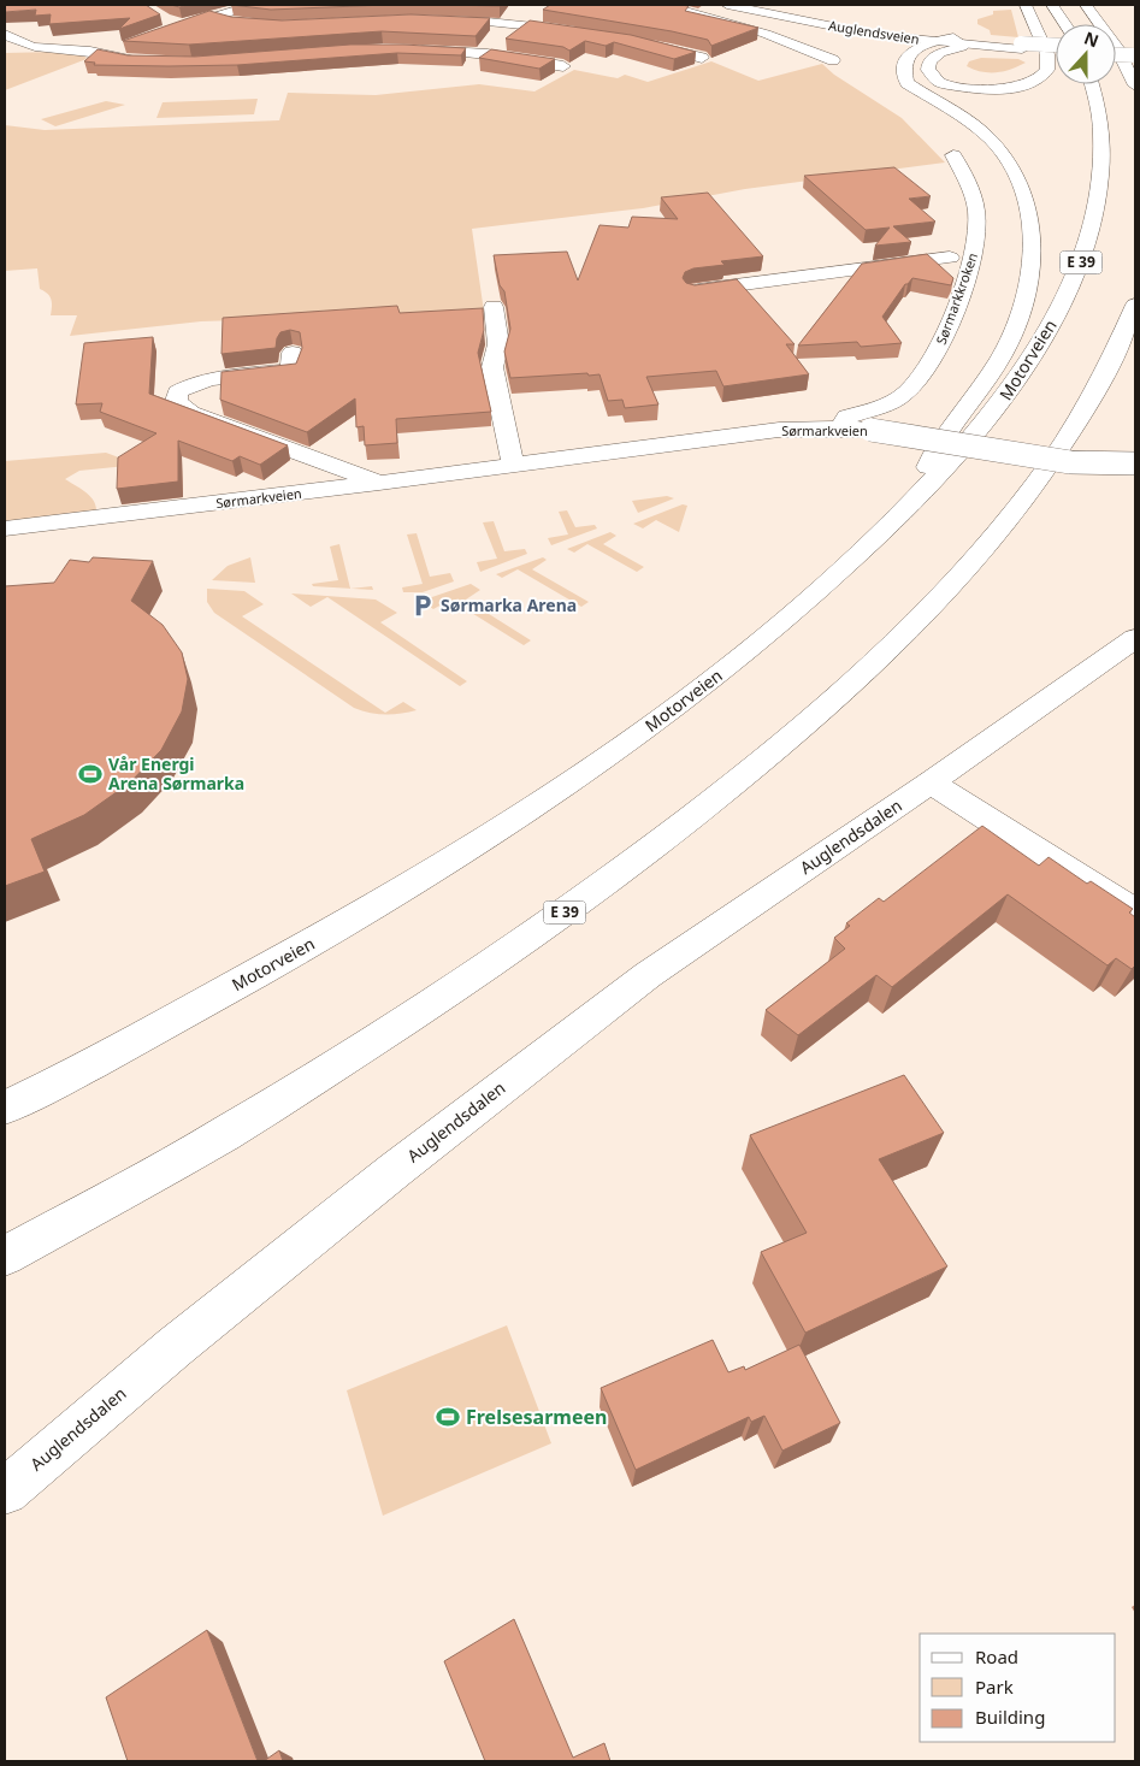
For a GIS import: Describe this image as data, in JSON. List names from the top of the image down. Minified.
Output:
{"streets":{"main road":["Auglendsveien","E 39","Sørmarkkroken","Motorveien","Sørmarkveien","Auglendsdalen"]},"crossings":[["Auglendsveien","E 39"],["E 39","Motorveien"],["Sørmarkkroken","Sørmarkveien"]],"places":{"parking":["Sørmarka Arena"],"sports":["Vår Energi Arena Sørmarka","Frelsesarmeen"]},"legend":["Road","Park","Building"],"north":"top"}
